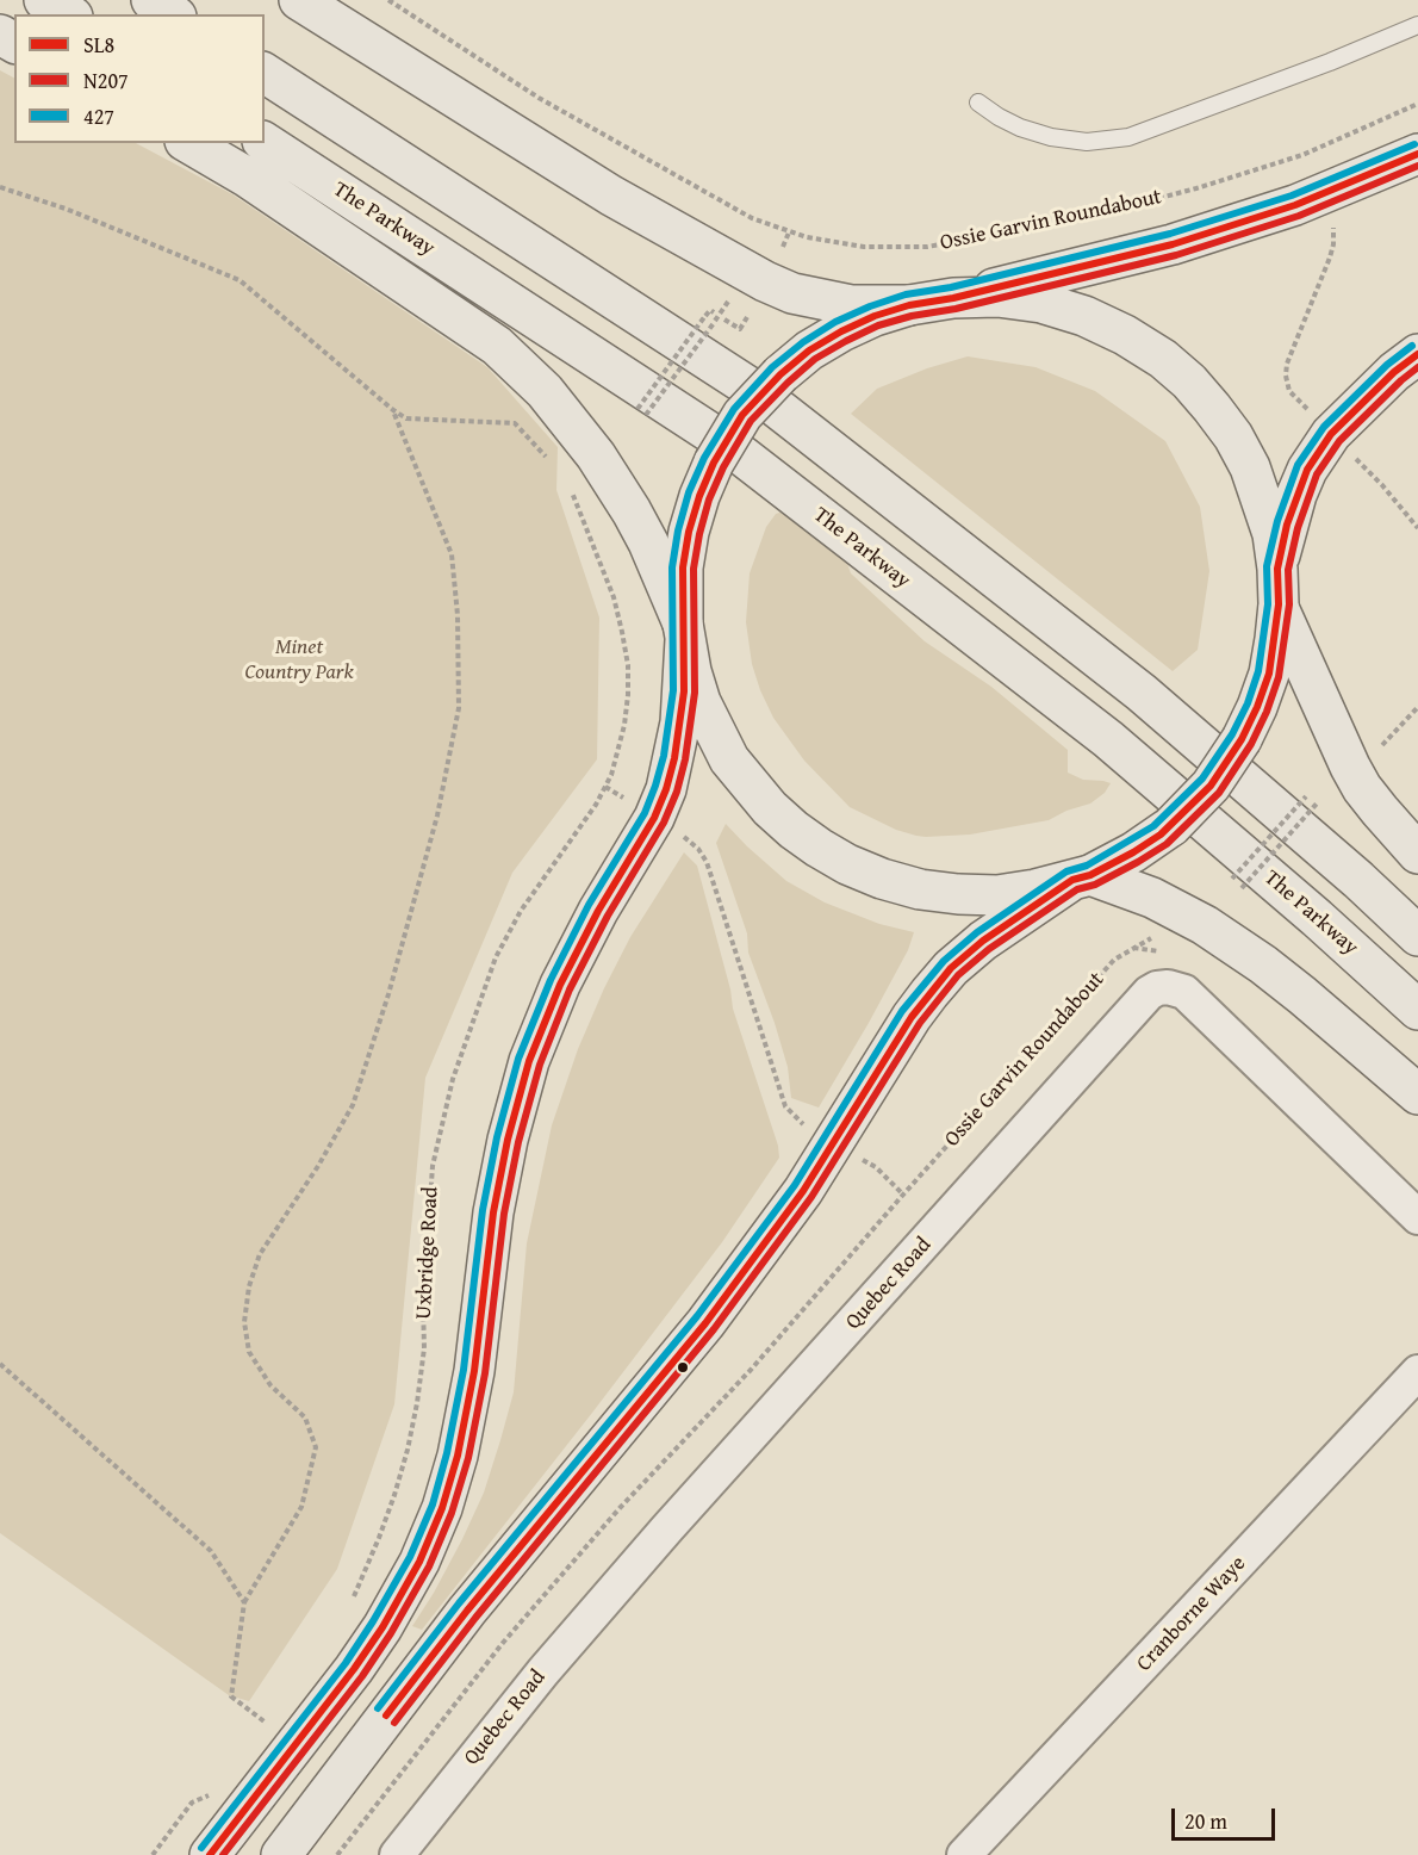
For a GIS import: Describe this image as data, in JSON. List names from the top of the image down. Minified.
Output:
{"streets":{"main road":["The Parkway"],"street":["Quebec Road","Cranborne Waye"],"path":["Ossie Garvin Roundabout","Uxbridge Road"]},"parks":["Minet Country Park"],"lines":["transit line 427","transit line SL8","transit line N207"],"legend":["SL8","N207","427"],"scale_bar":"20 m"}
